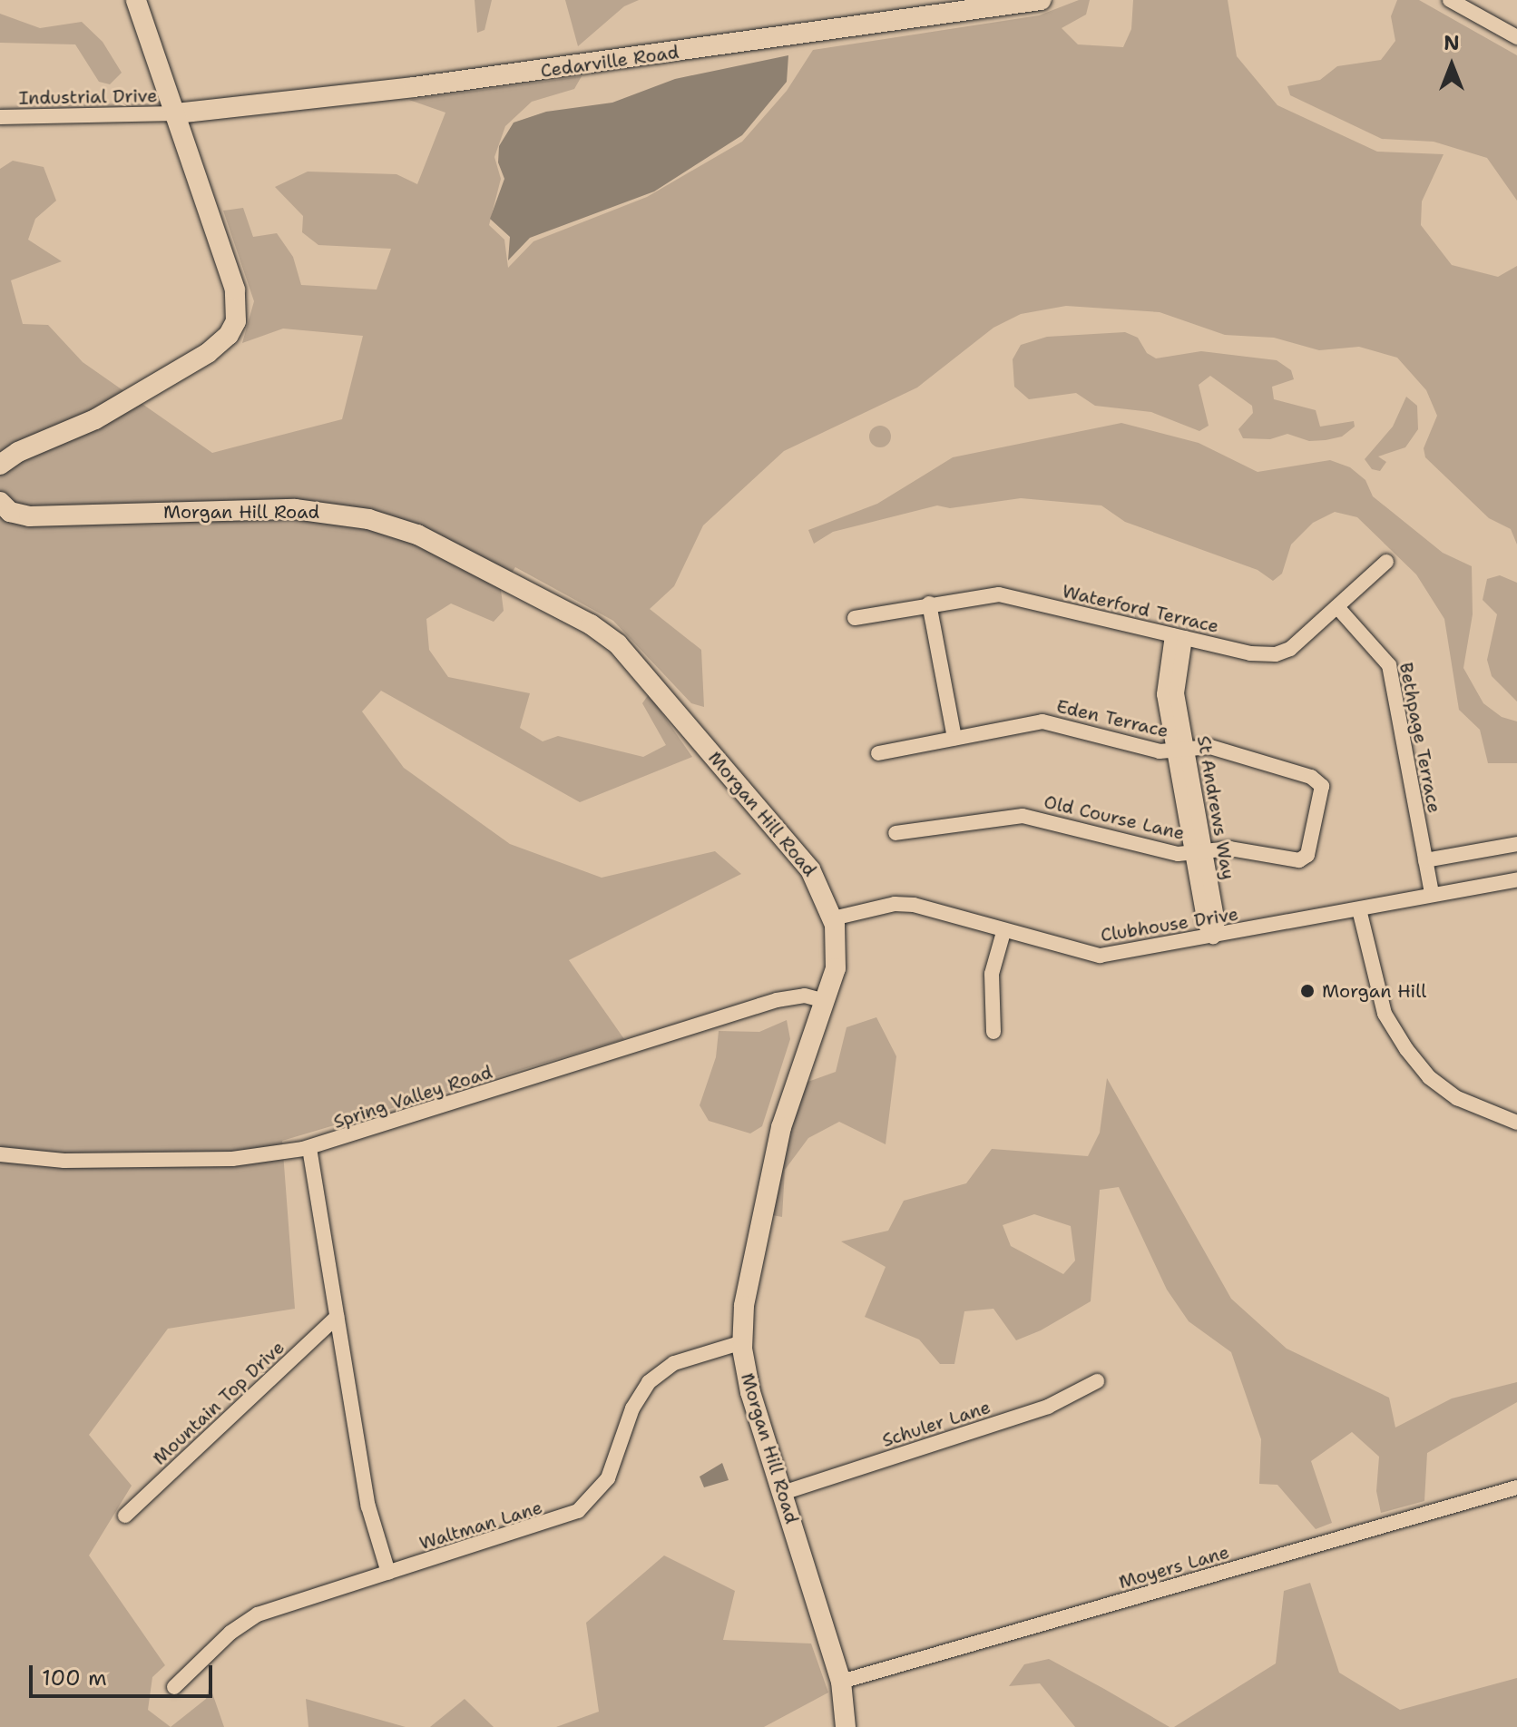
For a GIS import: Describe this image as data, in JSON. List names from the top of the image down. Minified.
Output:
{"streets":{"main road":["Cedarville Road","Morgan Hill Road"],"street":["Industrial Drive","Waterford Terrace","Eden Terrace","Bethpage Terrace","St Andrews Way","Old Course Lane","Clubhouse Drive","Spring Valley Road","Mountain Top Drive","Schuler Lane","Waltman Lane","Moyers Lane"]},"crossings":[["Cedarville Road","Industrial Drive"],["Morgan Hill Road","Clubhouse Drive"],["Morgan Hill Road","Spring Valley Road"],["Morgan Hill Road","Schuler Lane"],["Morgan Hill Road","Waltman Lane"],["Morgan Hill Road","Moyers Lane"],["Waterford Terrace","Bethpage Terrace"],["Waterford Terrace","St Andrews Way"],["Eden Terrace","St Andrews Way"],["Eden Terrace","Old Course Lane"],["Bethpage Terrace","Clubhouse Drive"],["St Andrews Way","Old Course Lane"],["St Andrews Way","Clubhouse Drive"]],"places":["Morgan Hill"],"scale_bar":"100 m","north":"top"}
